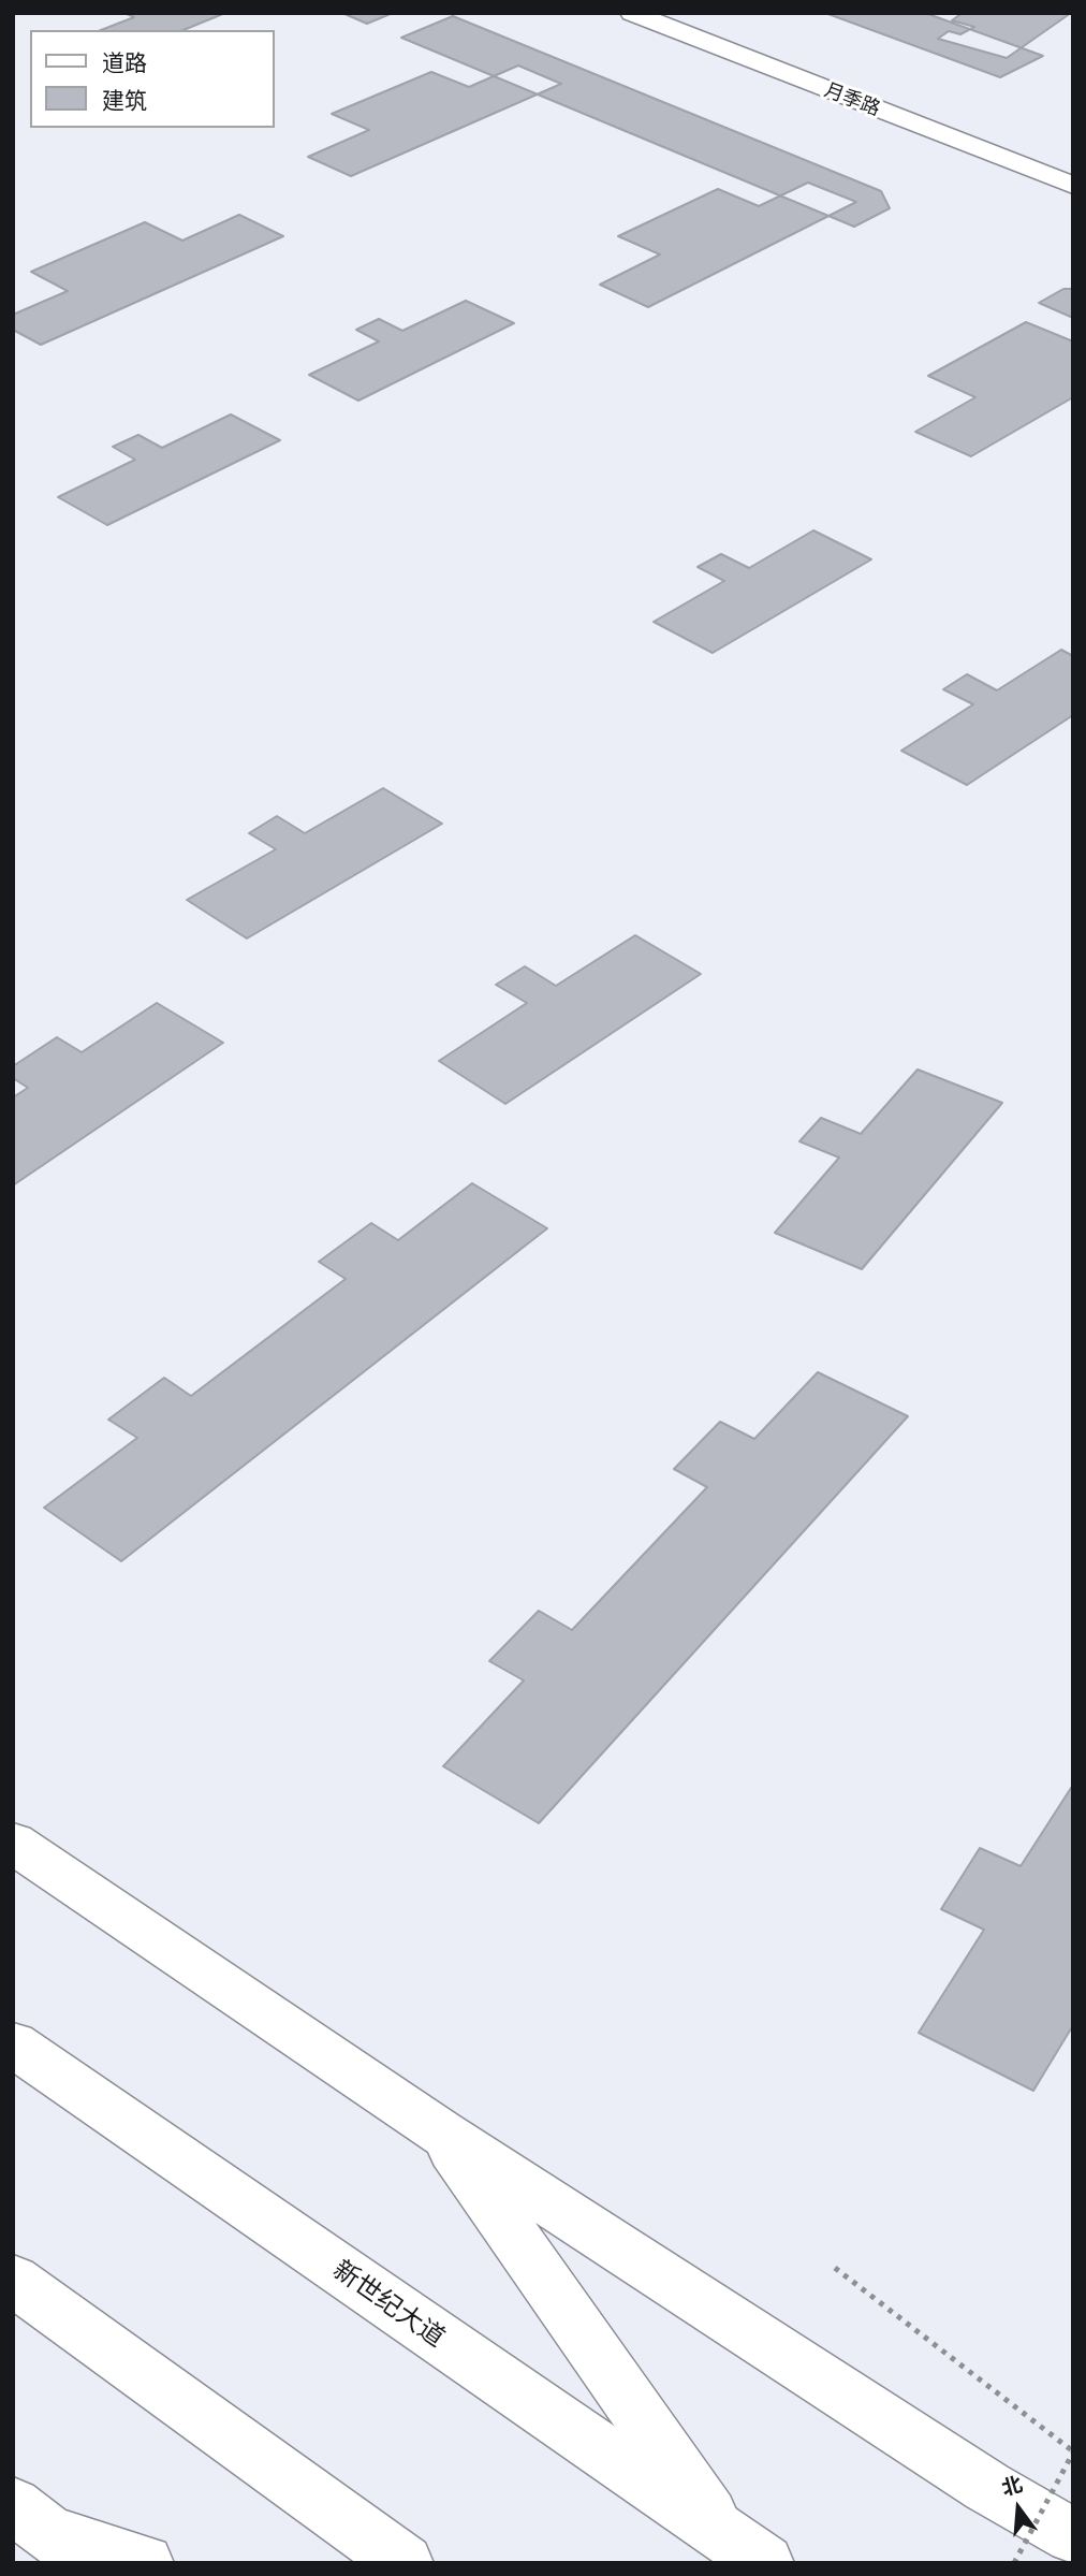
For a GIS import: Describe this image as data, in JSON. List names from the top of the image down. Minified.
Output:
{"streets":{"street":["月季路","新世纪大道"]},"legend":["道路","建筑"],"north":"top"}
